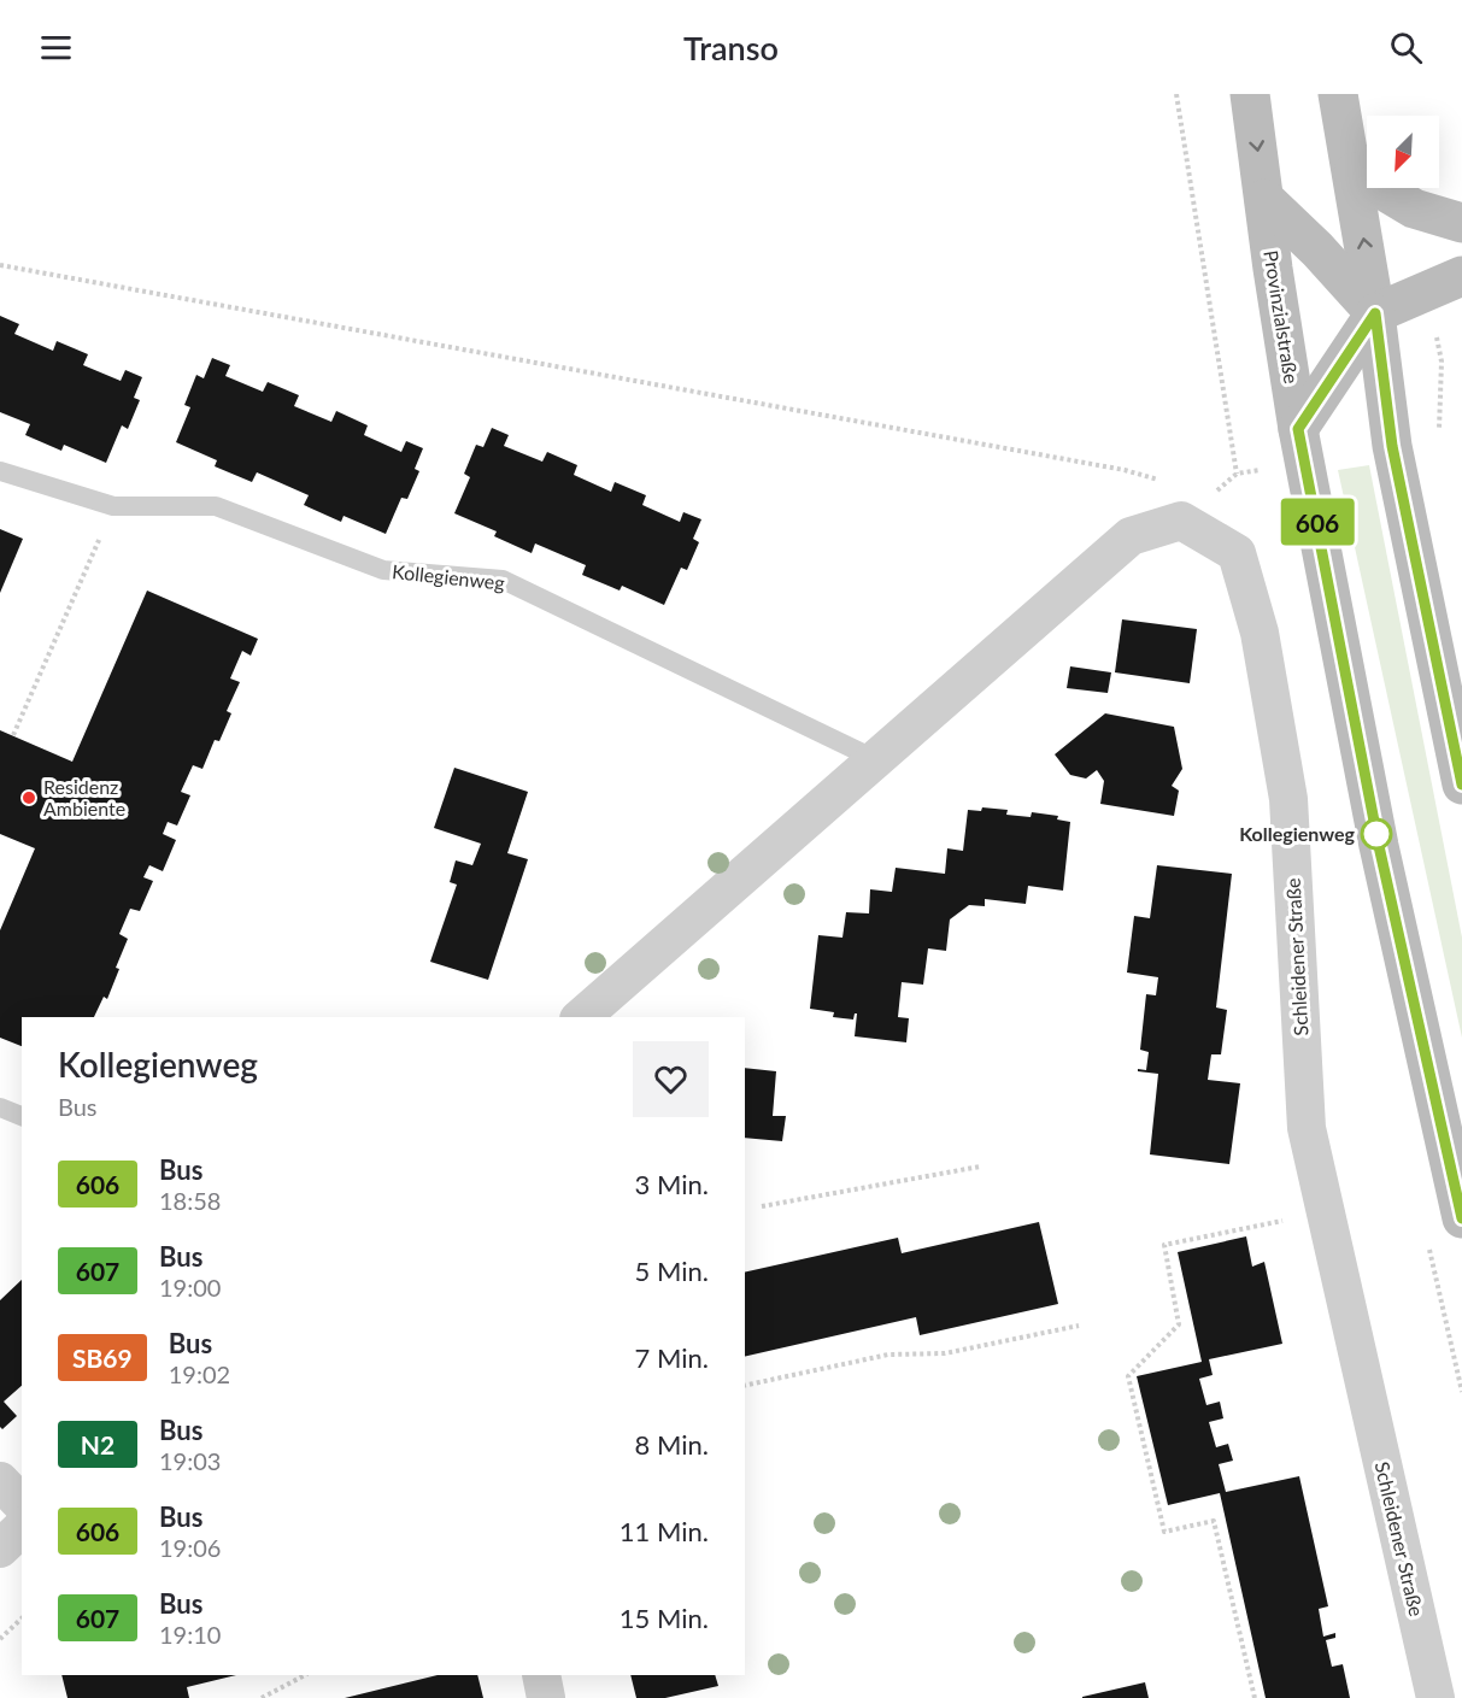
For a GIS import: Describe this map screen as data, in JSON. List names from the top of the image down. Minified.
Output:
{"streets":{"main road":["Provinzialstraße"],"street":["Schleidener Straße"],"lane":["Kollegienweg"]},"places":["Residenz Ambiente","Kollegienweg"],"lines":["bus line 606"],"north":"bottom left","page":{"header":"Transo","on_map":"606","heading":["Kollegienweg","Bus"],"list":[{"mark":"606","name":"Bus","note":"18:58","value":"3 Min."},{"mark":"607","name":"Bus","note":"19:00","value":"5 Min."},{"mark":"SB69","name":"Bus","note":"19:02","value":"7 Min."},{"mark":"N2","name":"Bus","note":"19:03","value":"8 Min."},{"mark":"606","name":"Bus","note":"19:06","value":"11 Min."},{"mark":"607","name":"Bus","note":"19:10","value":"15 Min."}]}}
